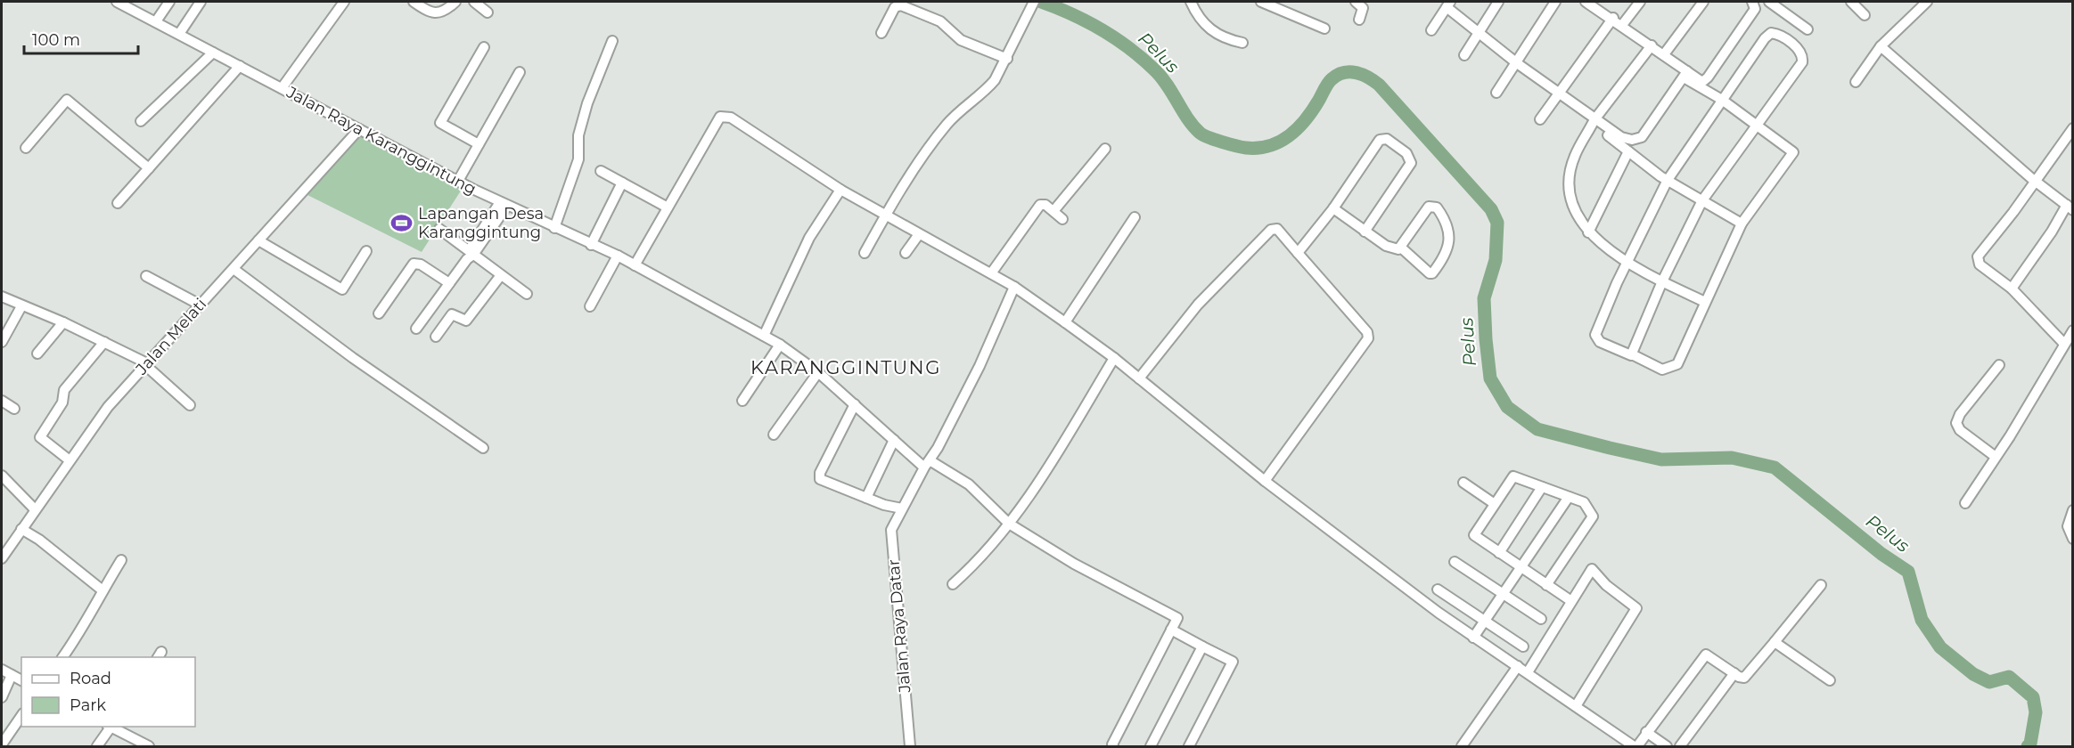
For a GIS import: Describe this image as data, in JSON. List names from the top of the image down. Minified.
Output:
{"streets":{"street":["Jalan Raya Karanggintung","Jalan Melati","Jalan Raya Datar"]},"crossings":[["Jalan Raya Karanggintung","Jalan Melati"]],"districts":["KARANGGINTUNG"],"water":["Pelus"],"places":{"sports":["Lapangan Desa Karanggintung"]},"legend":["Road","Park"],"scale_bar":"100 m"}
